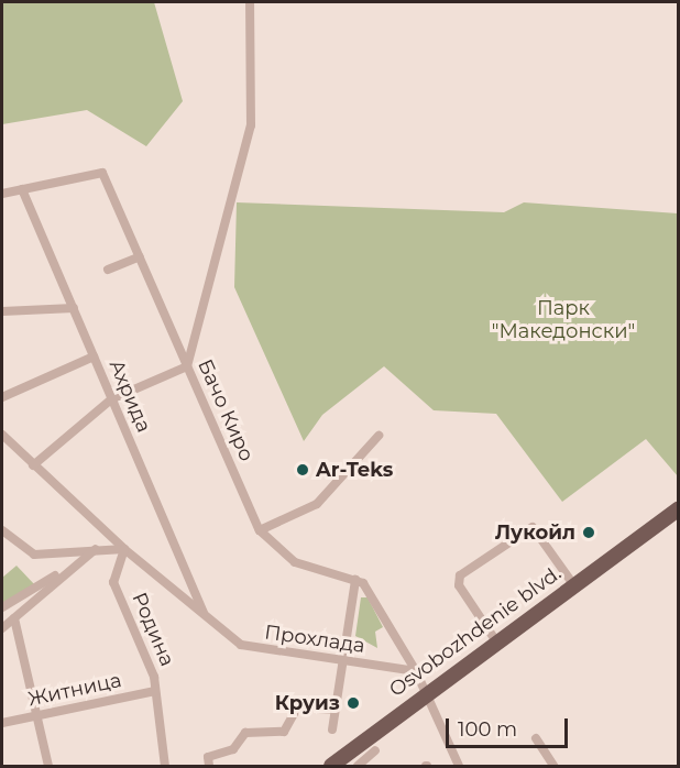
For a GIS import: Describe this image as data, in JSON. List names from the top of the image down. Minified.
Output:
{"streets":{"main road":["Osvobozhdenie blvd."],"street":["Ахрида","Бачо Киро","Родина","Прохлада","Житница"]},"crossings":[["Ахрида","Бачо Киро"],["Ахрида","Прохлада"],["Родина","Прохлада"],["Родина","Житница"]],"parks":["Парк \"Македонски\""],"places":["Ar-Teks","Лукойл","Круиз"],"scale_bar":"100 m"}
